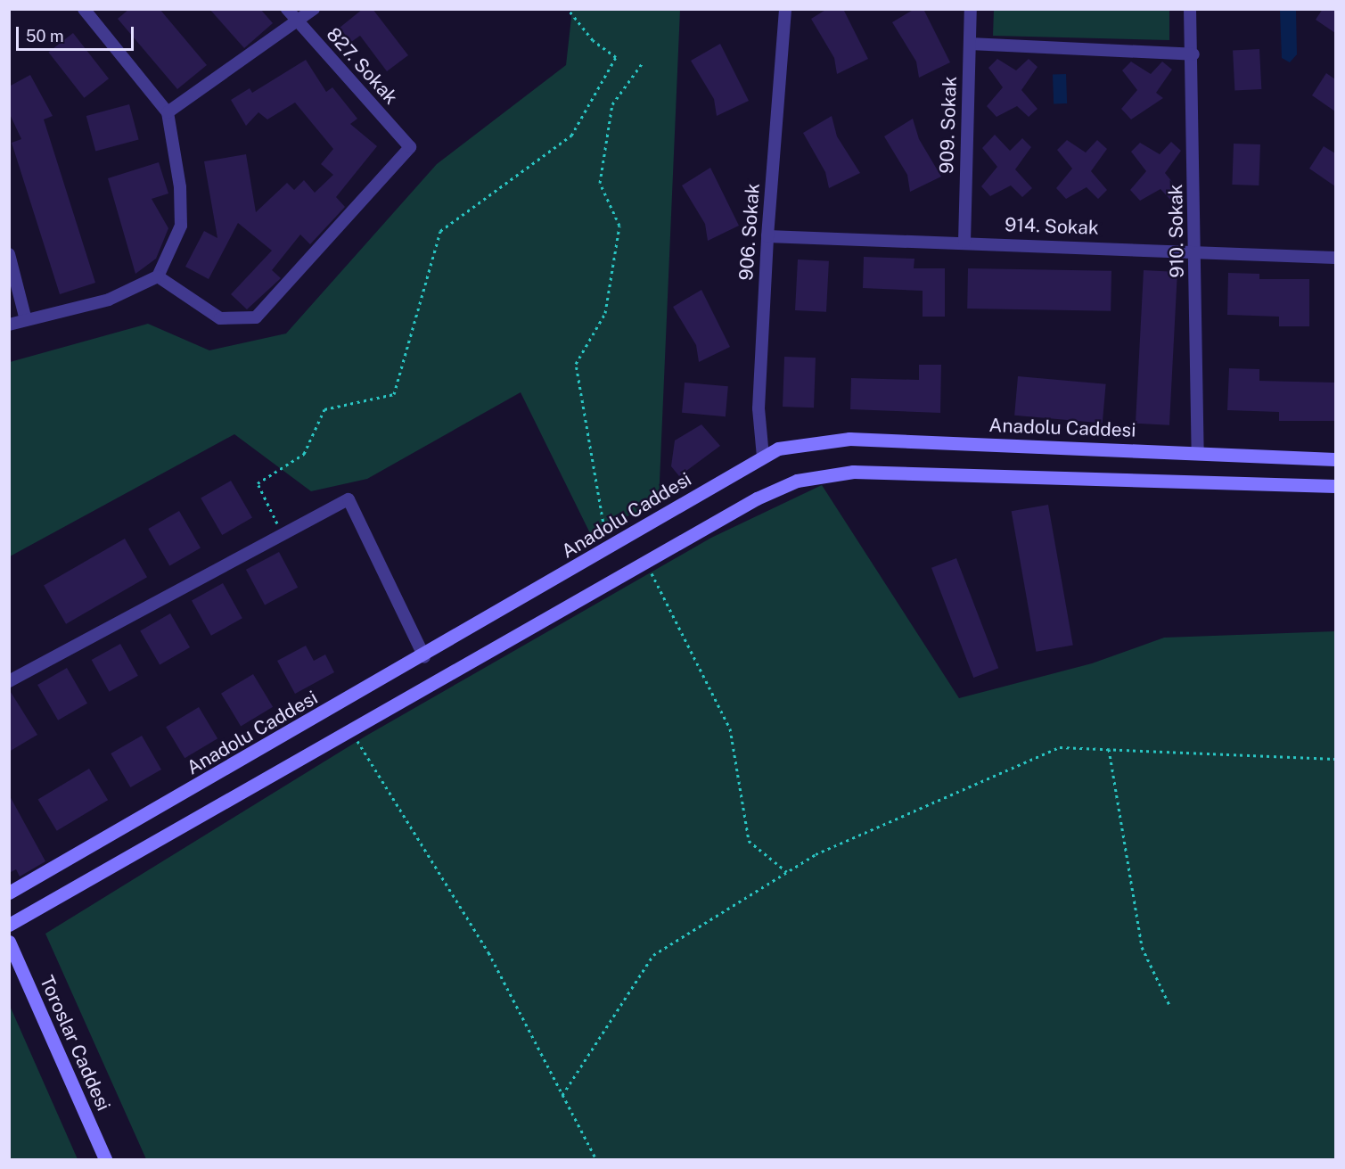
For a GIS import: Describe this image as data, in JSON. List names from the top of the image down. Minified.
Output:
{"streets":{"main road":["Anadolu Caddesi","Toroslar Caddesi"],"street":["827. Sokak","909. Sokak","914. Sokak","910. Sokak","906. Sokak"]},"crossings":[["909. Sokak","914. Sokak"],["914. Sokak","910. Sokak"],["914. Sokak","906. Sokak"],["910. Sokak","Anadolu Caddesi"],["906. Sokak","Anadolu Caddesi"]],"scale_bar":"50 m"}
